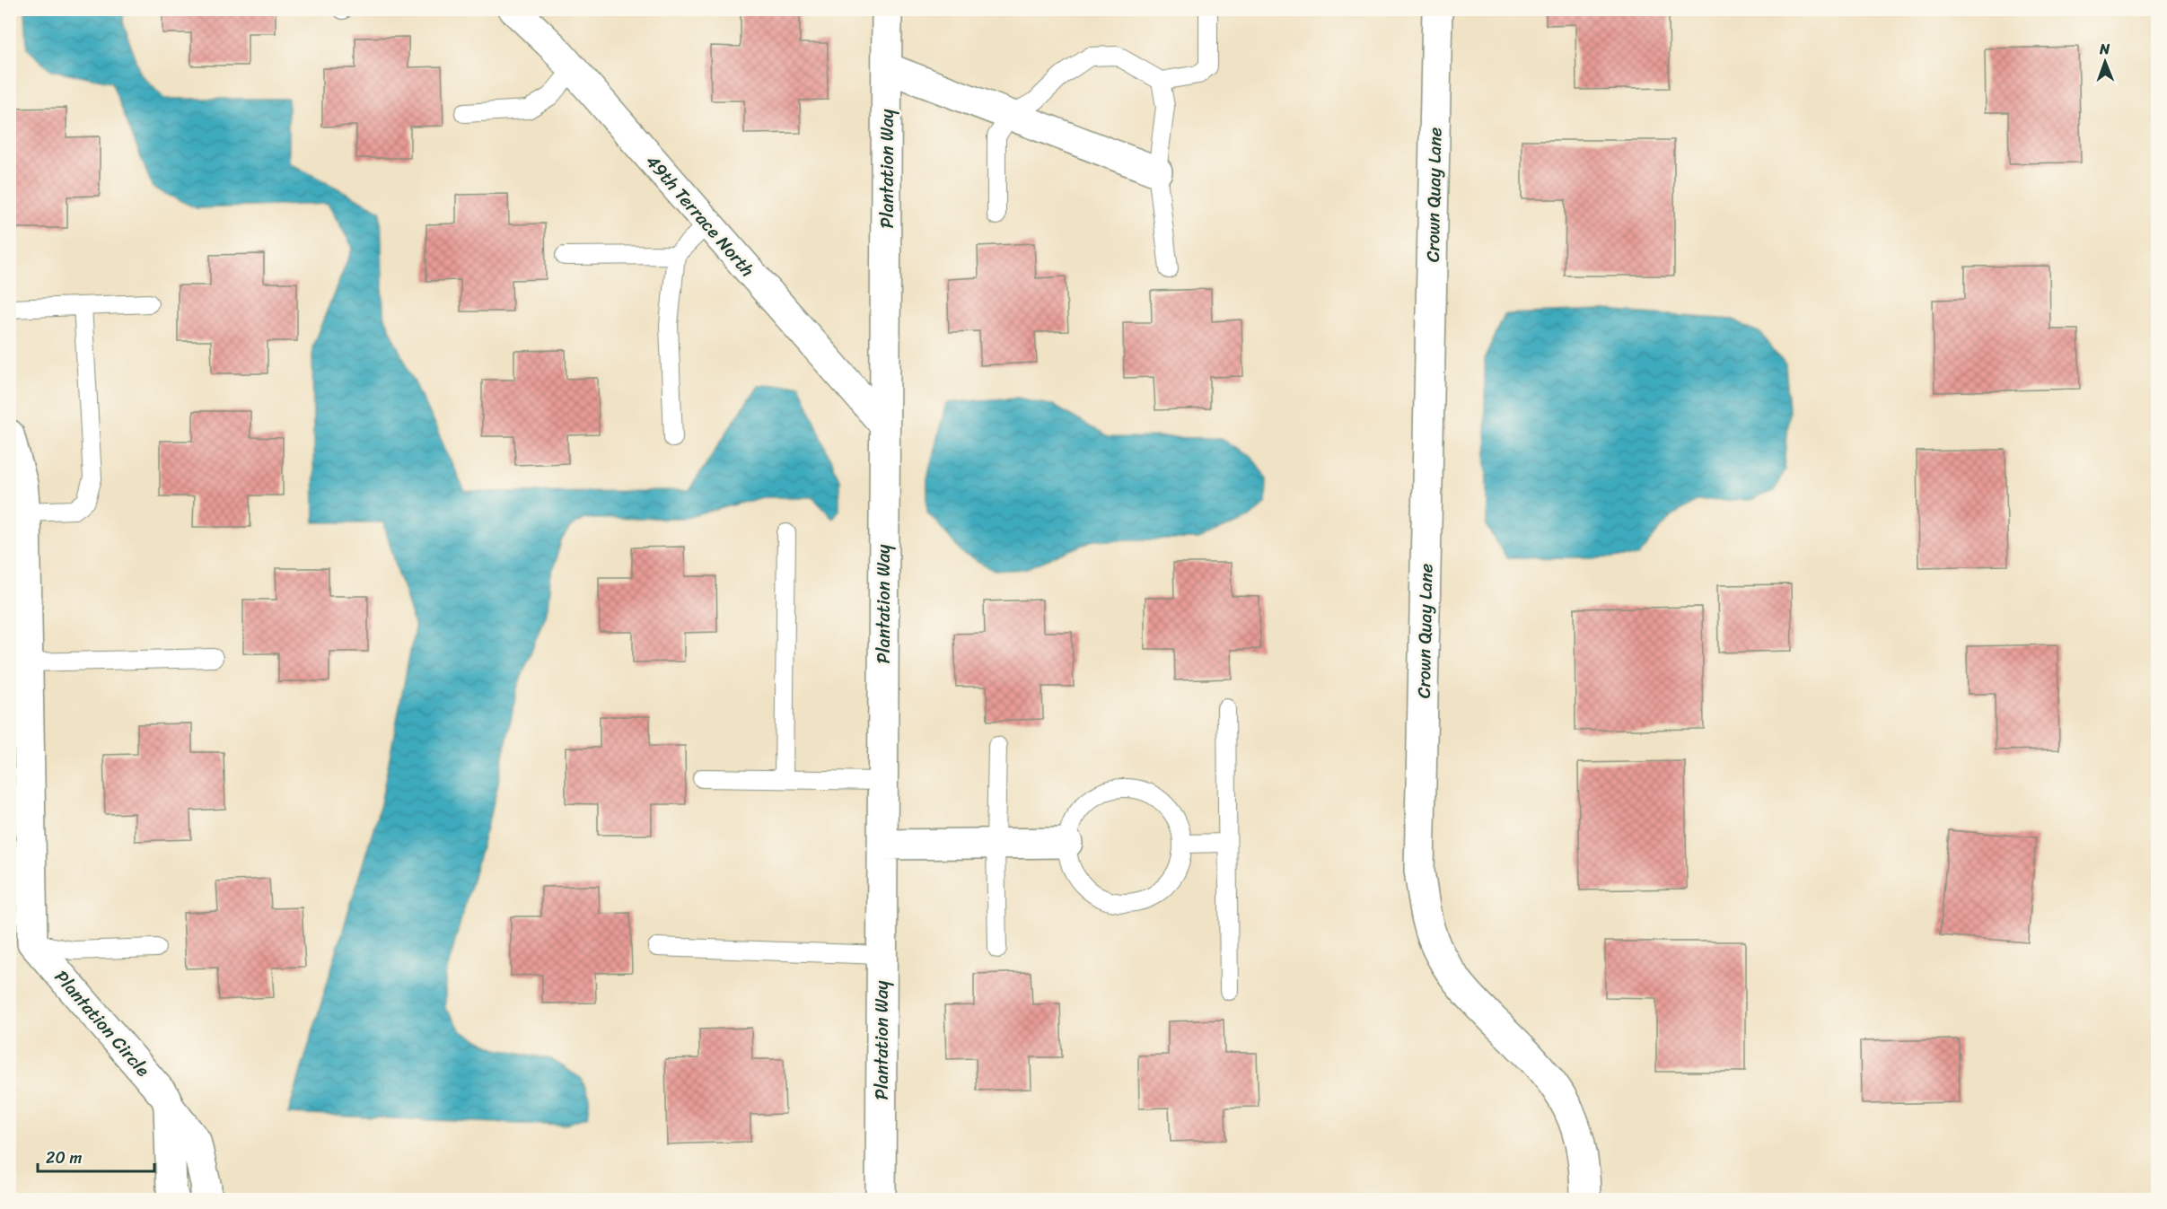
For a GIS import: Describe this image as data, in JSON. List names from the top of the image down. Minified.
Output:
{"streets":{"street":["Plantation Way","Crown Quay Lane","49th Terrace North","Plantation Circle"]},"crossings":[["Plantation Way","49th Terrace North"]],"scale_bar":"20 m","north":"top"}
